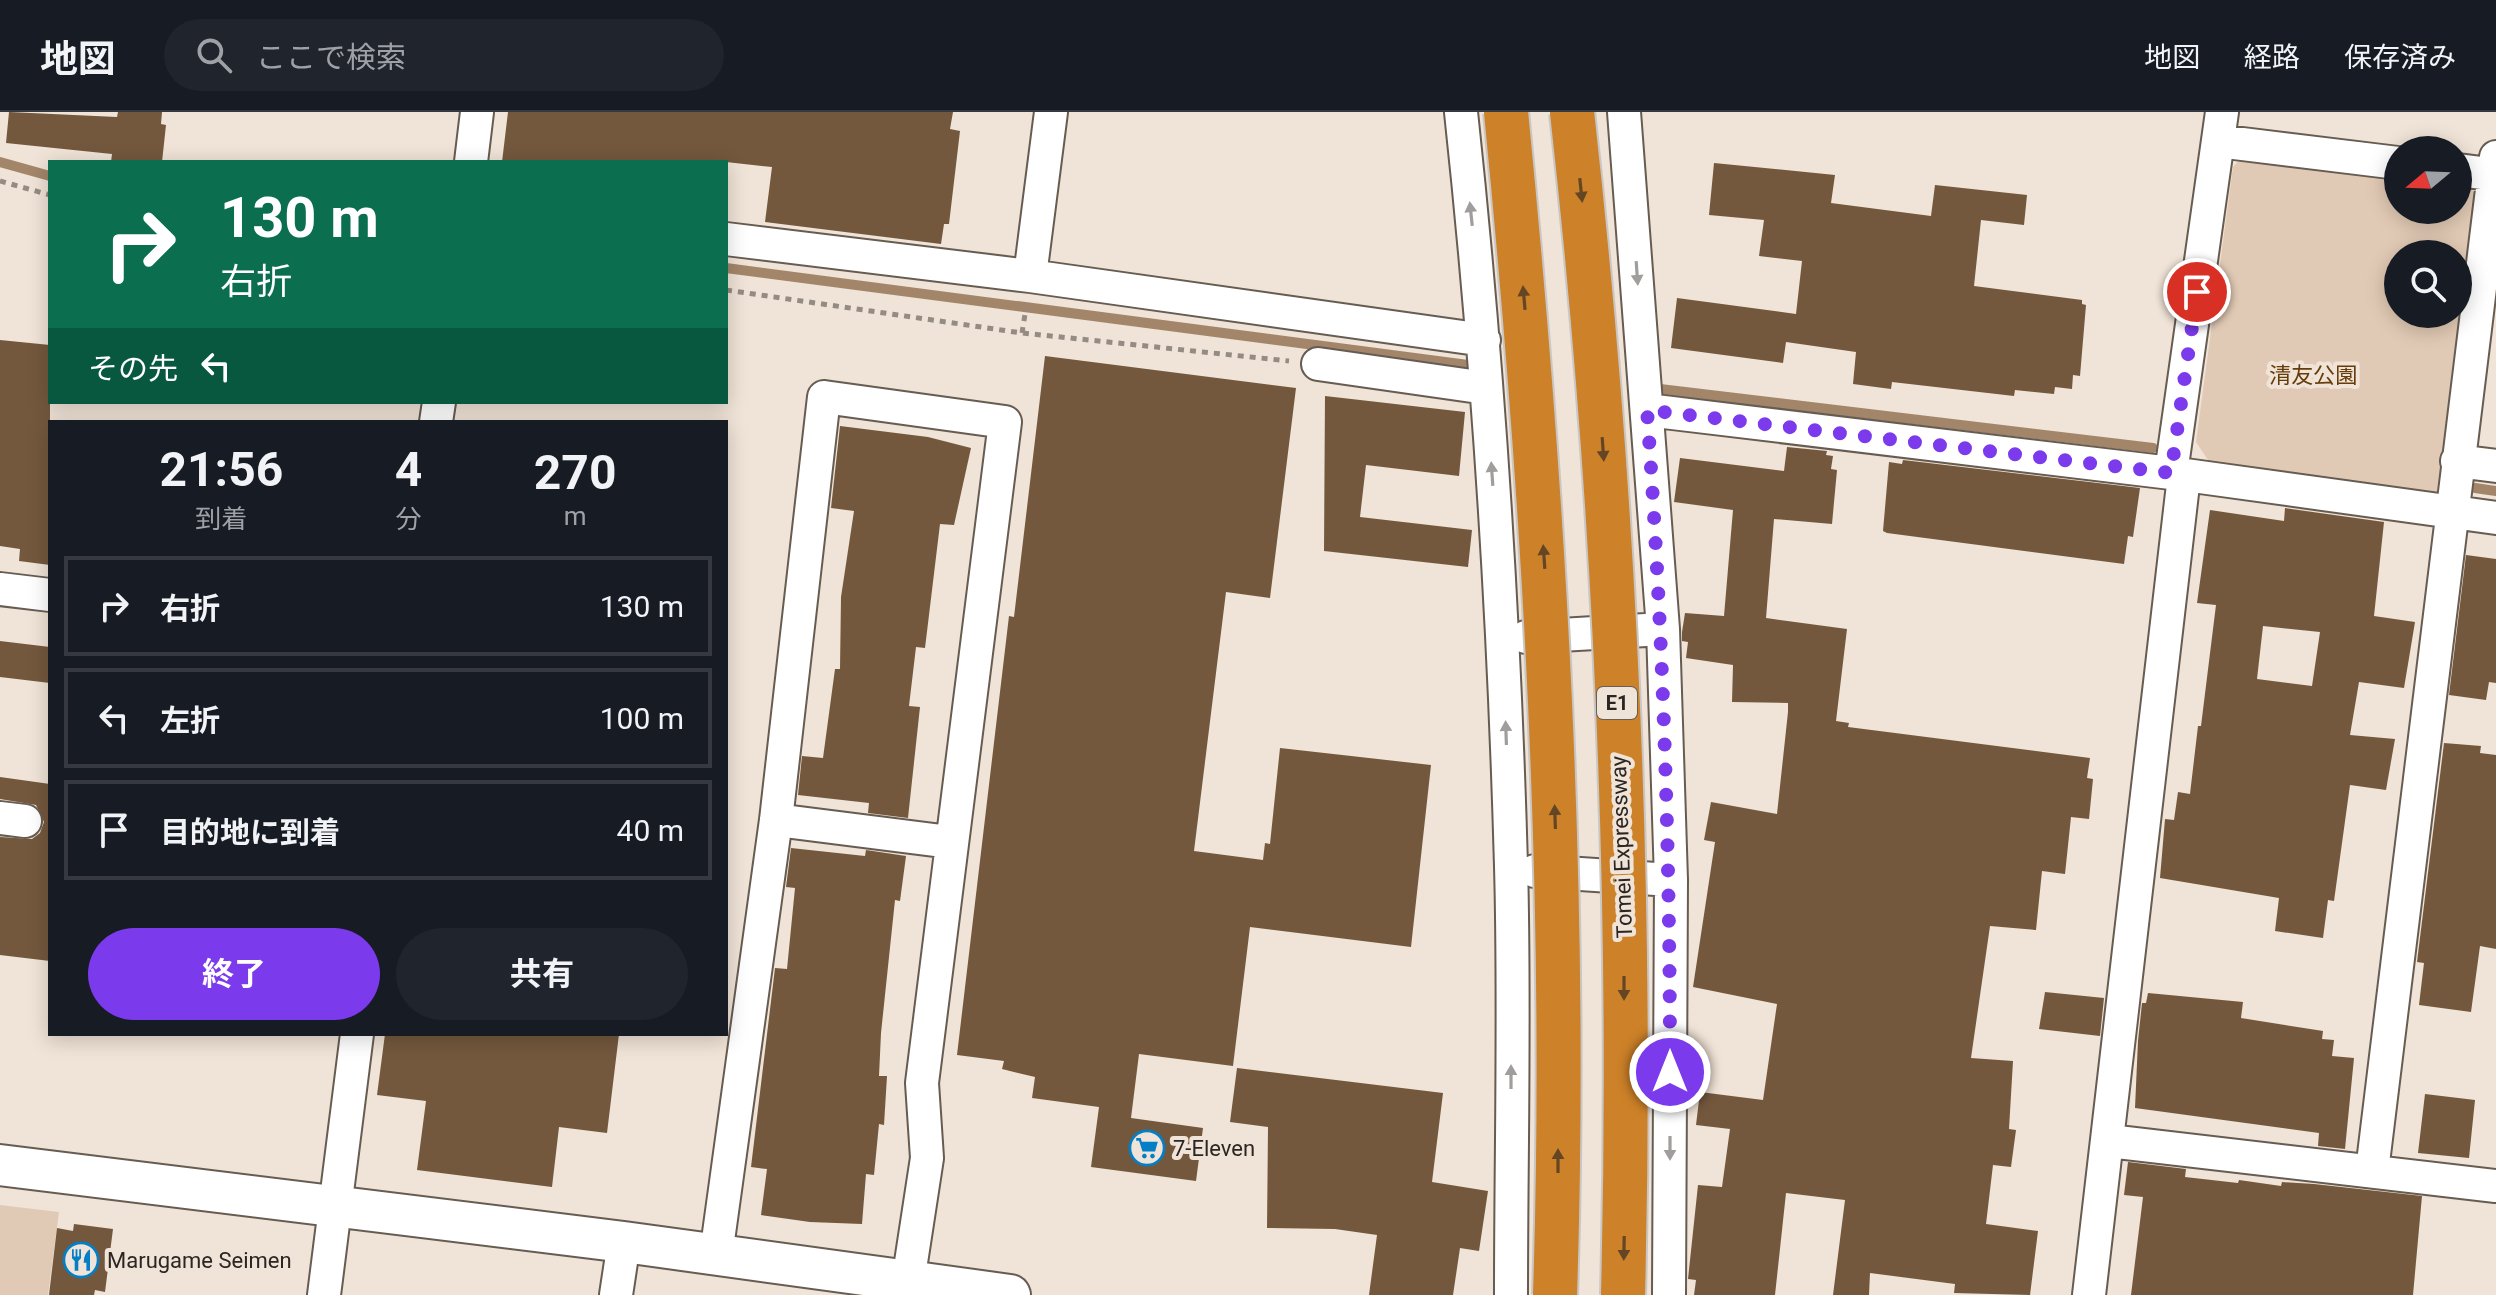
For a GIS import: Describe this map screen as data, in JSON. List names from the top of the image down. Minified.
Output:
{"streets":{"highway":["E1","Tomei Expressway"]},"parks":["清友公園"],"places":{"supermarket":["7-Eleven"],"restaurant":["Marugame Seimen"]},"north":"left","page":{"header":"地図","search":"ここで検索","nav":["地図","経路","保存済み"],"turn":["130 m","右折"],"then":"その先","eta":["21:56","到着","4","分","270","m"],"list":[{"name":"右折","value":"130 m"},{"name":"左折","value":"100 m"},{"name":"目的地に到着","value":"40 m"}],"buttons":["終了","共有"]}}
